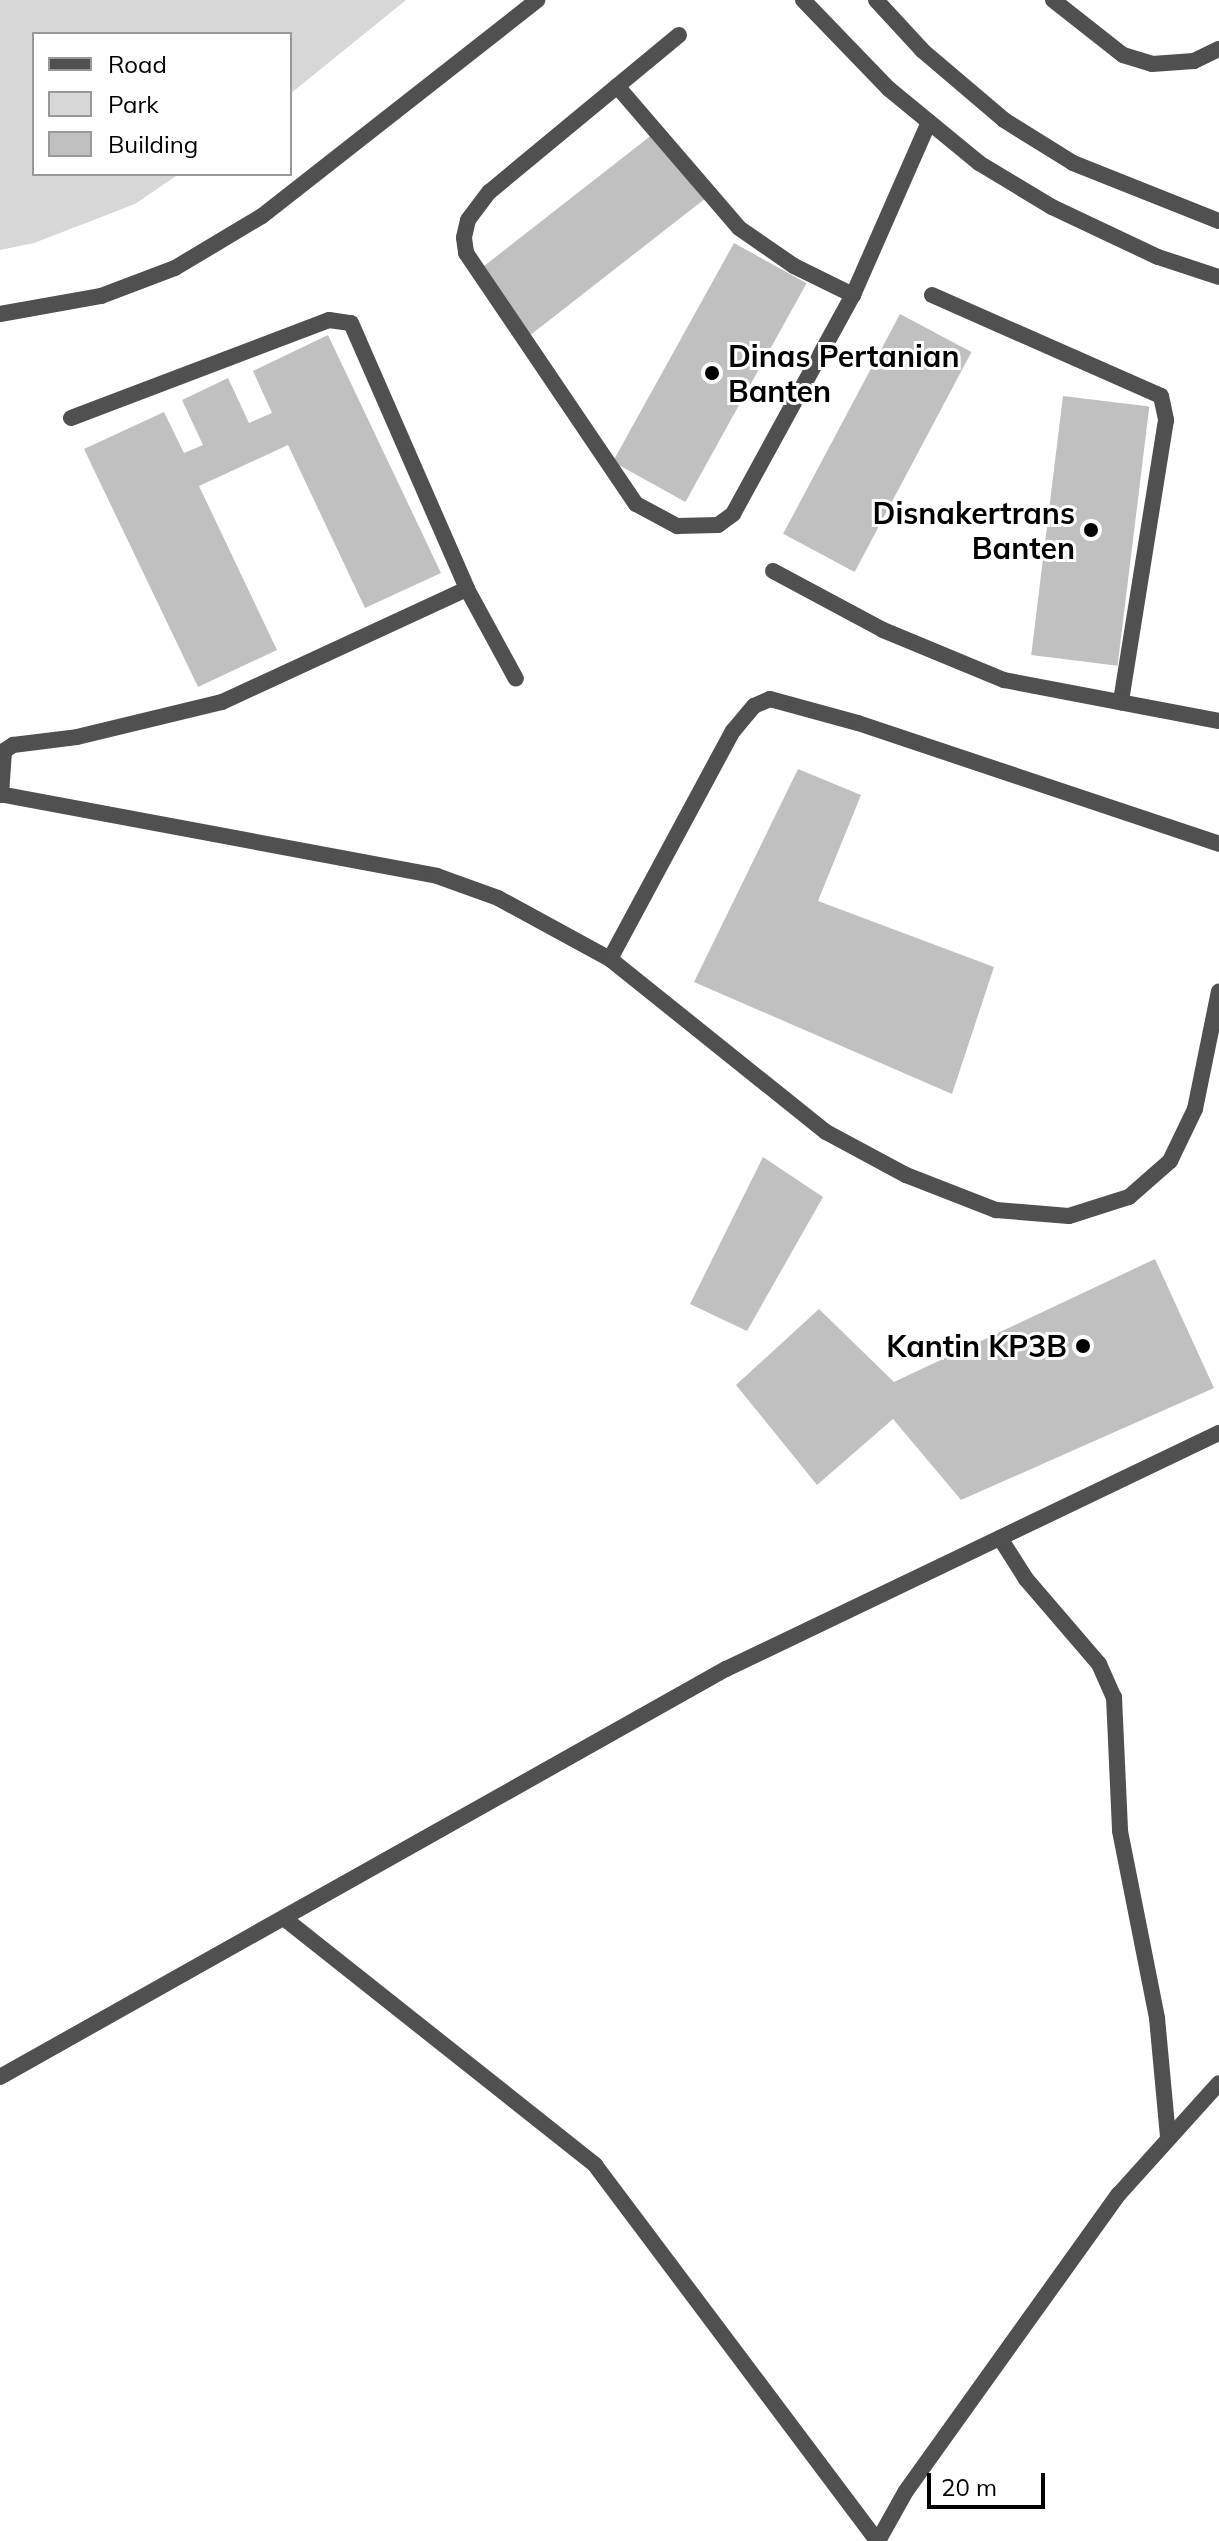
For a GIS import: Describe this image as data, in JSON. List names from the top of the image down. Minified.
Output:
{"places":["Dinas Pertanian Banten","Disnakertrans Banten","Kantin KP3B"],"legend":["Road","Park","Building"],"scale_bar":"20 m"}
